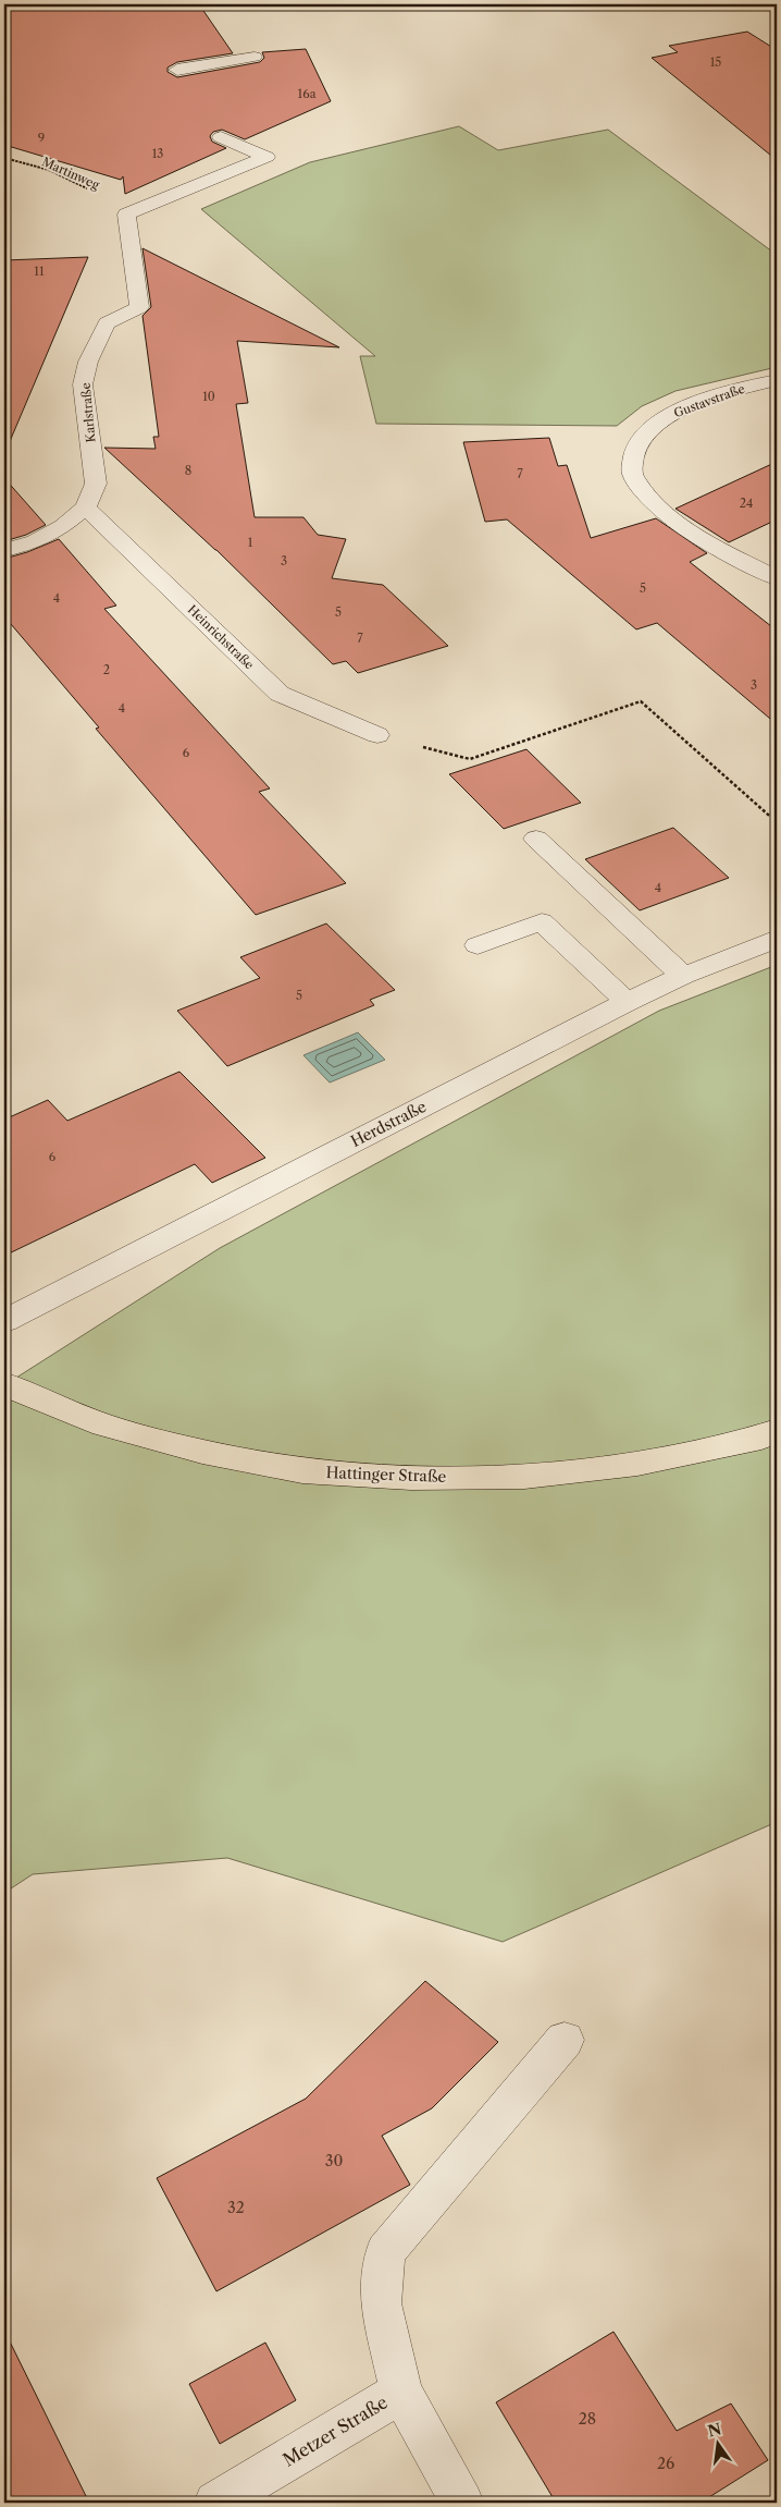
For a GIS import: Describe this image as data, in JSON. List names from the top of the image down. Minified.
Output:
{"streets":{"main road":["Hattinger Straße"],"street":["Gustavstraße","Karlstraße","Heinrichstraße","Herdstraße","Metzer Straße"],"path":["Martinweg"]},"crossings":[["Martinweg","Karlstraße"],["Karlstraße","Heinrichstraße"]],"house_numbers":["15","16a","9","13","11","10","8","7","24","1","3","5","4","5","7","2","3","4","6","4","5","6","30","32","28","26"],"north":"top"}
